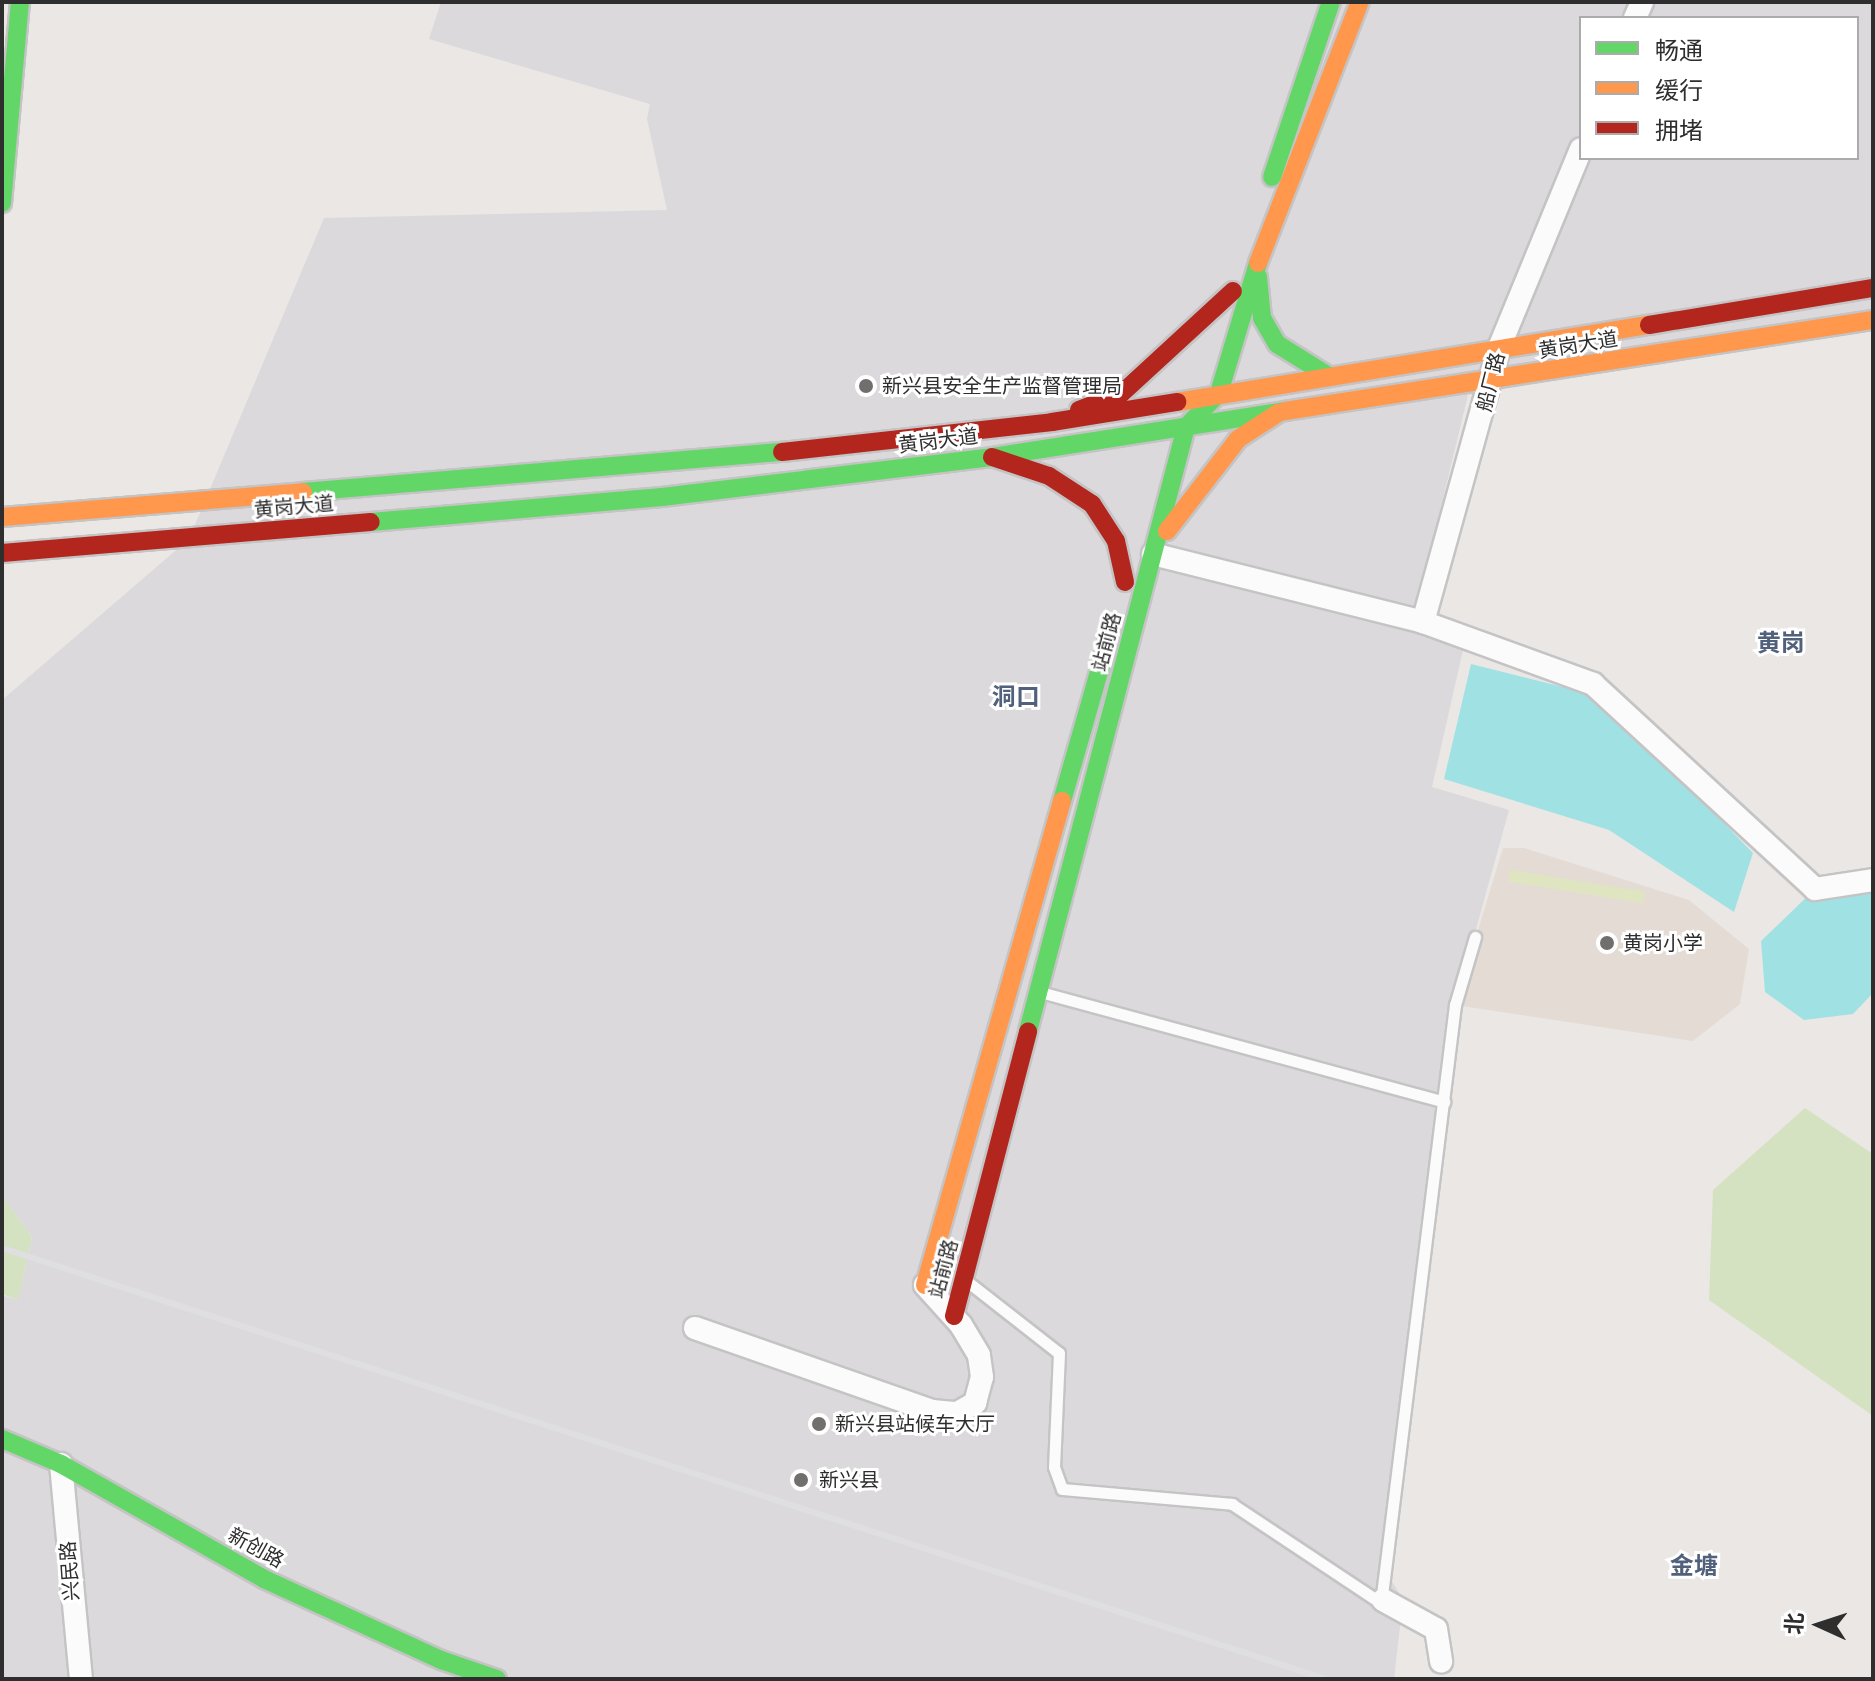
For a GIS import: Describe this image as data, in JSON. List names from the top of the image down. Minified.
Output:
{"streets":{"main road":["黄岗大道","站前路","新创路"],"street":["船厂路","兴民路"]},"crossings":[["黄岗大道","船厂路"],["黄岗大道","站前路"],["新创路","兴民路"]],"districts":["黄岗","洞口","金塘"],"places":["新兴县安全生产监督管理局","黄岗小学","新兴县站候车大厅","新兴县"],"legend":["畅通","缓行","拥堵"],"north":"left"}
